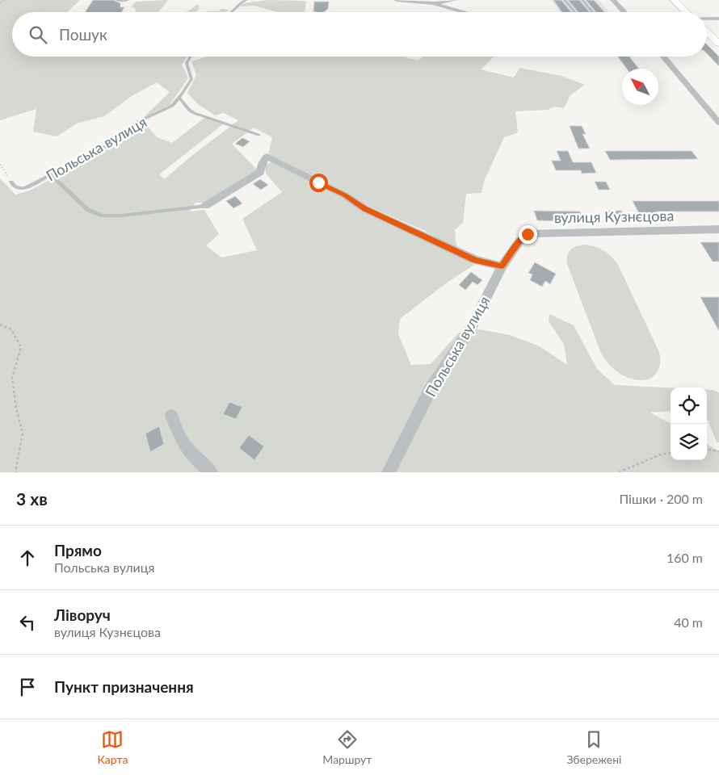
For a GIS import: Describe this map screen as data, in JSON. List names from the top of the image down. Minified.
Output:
{"streets":{"street":["Польська вулиця","вулиця Кузнєцова"]},"crossings":[["Польська вулиця","вулиця Кузнєцова"]],"north":"top left","page":{"search":"Пошук","heading":["3 хв","Пішки · 200 m"],"list":[["Прямо","Польська вулиця","160 m"],["Ліворуч","вулиця Кузнєцова","40 m"],"Пункт призначення"],"nav":["Карта","Маршрут","Збережені"]}}
